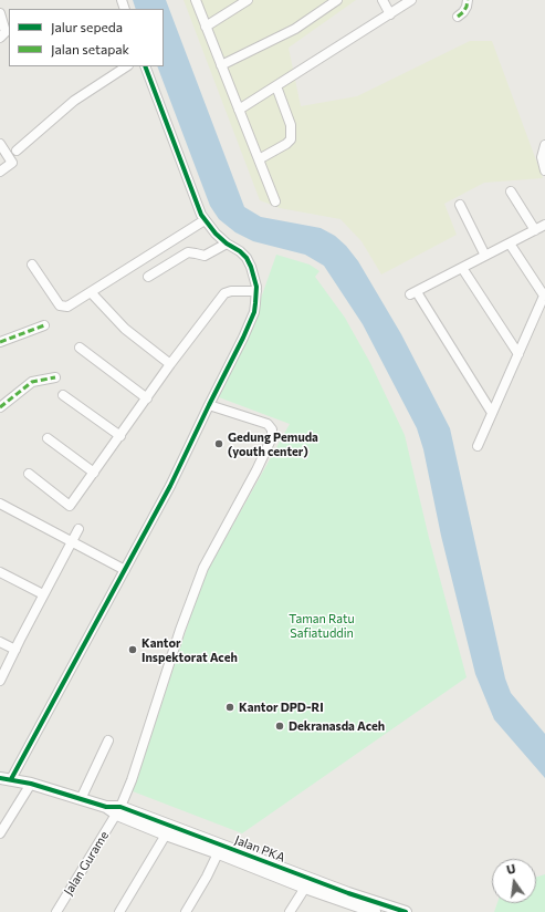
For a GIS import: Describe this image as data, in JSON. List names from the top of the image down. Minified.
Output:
{"streets":{"street":["Jalan PKA","Jalan Gurame"]},"crossings":[["Jalan PKA","Jalan Gurame"]],"parks":["Taman Ratu Safiatuddin"],"places":["Gedung Pemuda (youth center)","Kantor Inspektorat Aceh","Kantor DPD-RI","Dekranasda Aceh"],"legend":["Jalur sepeda","Jalan setapak"],"north":"top"}
